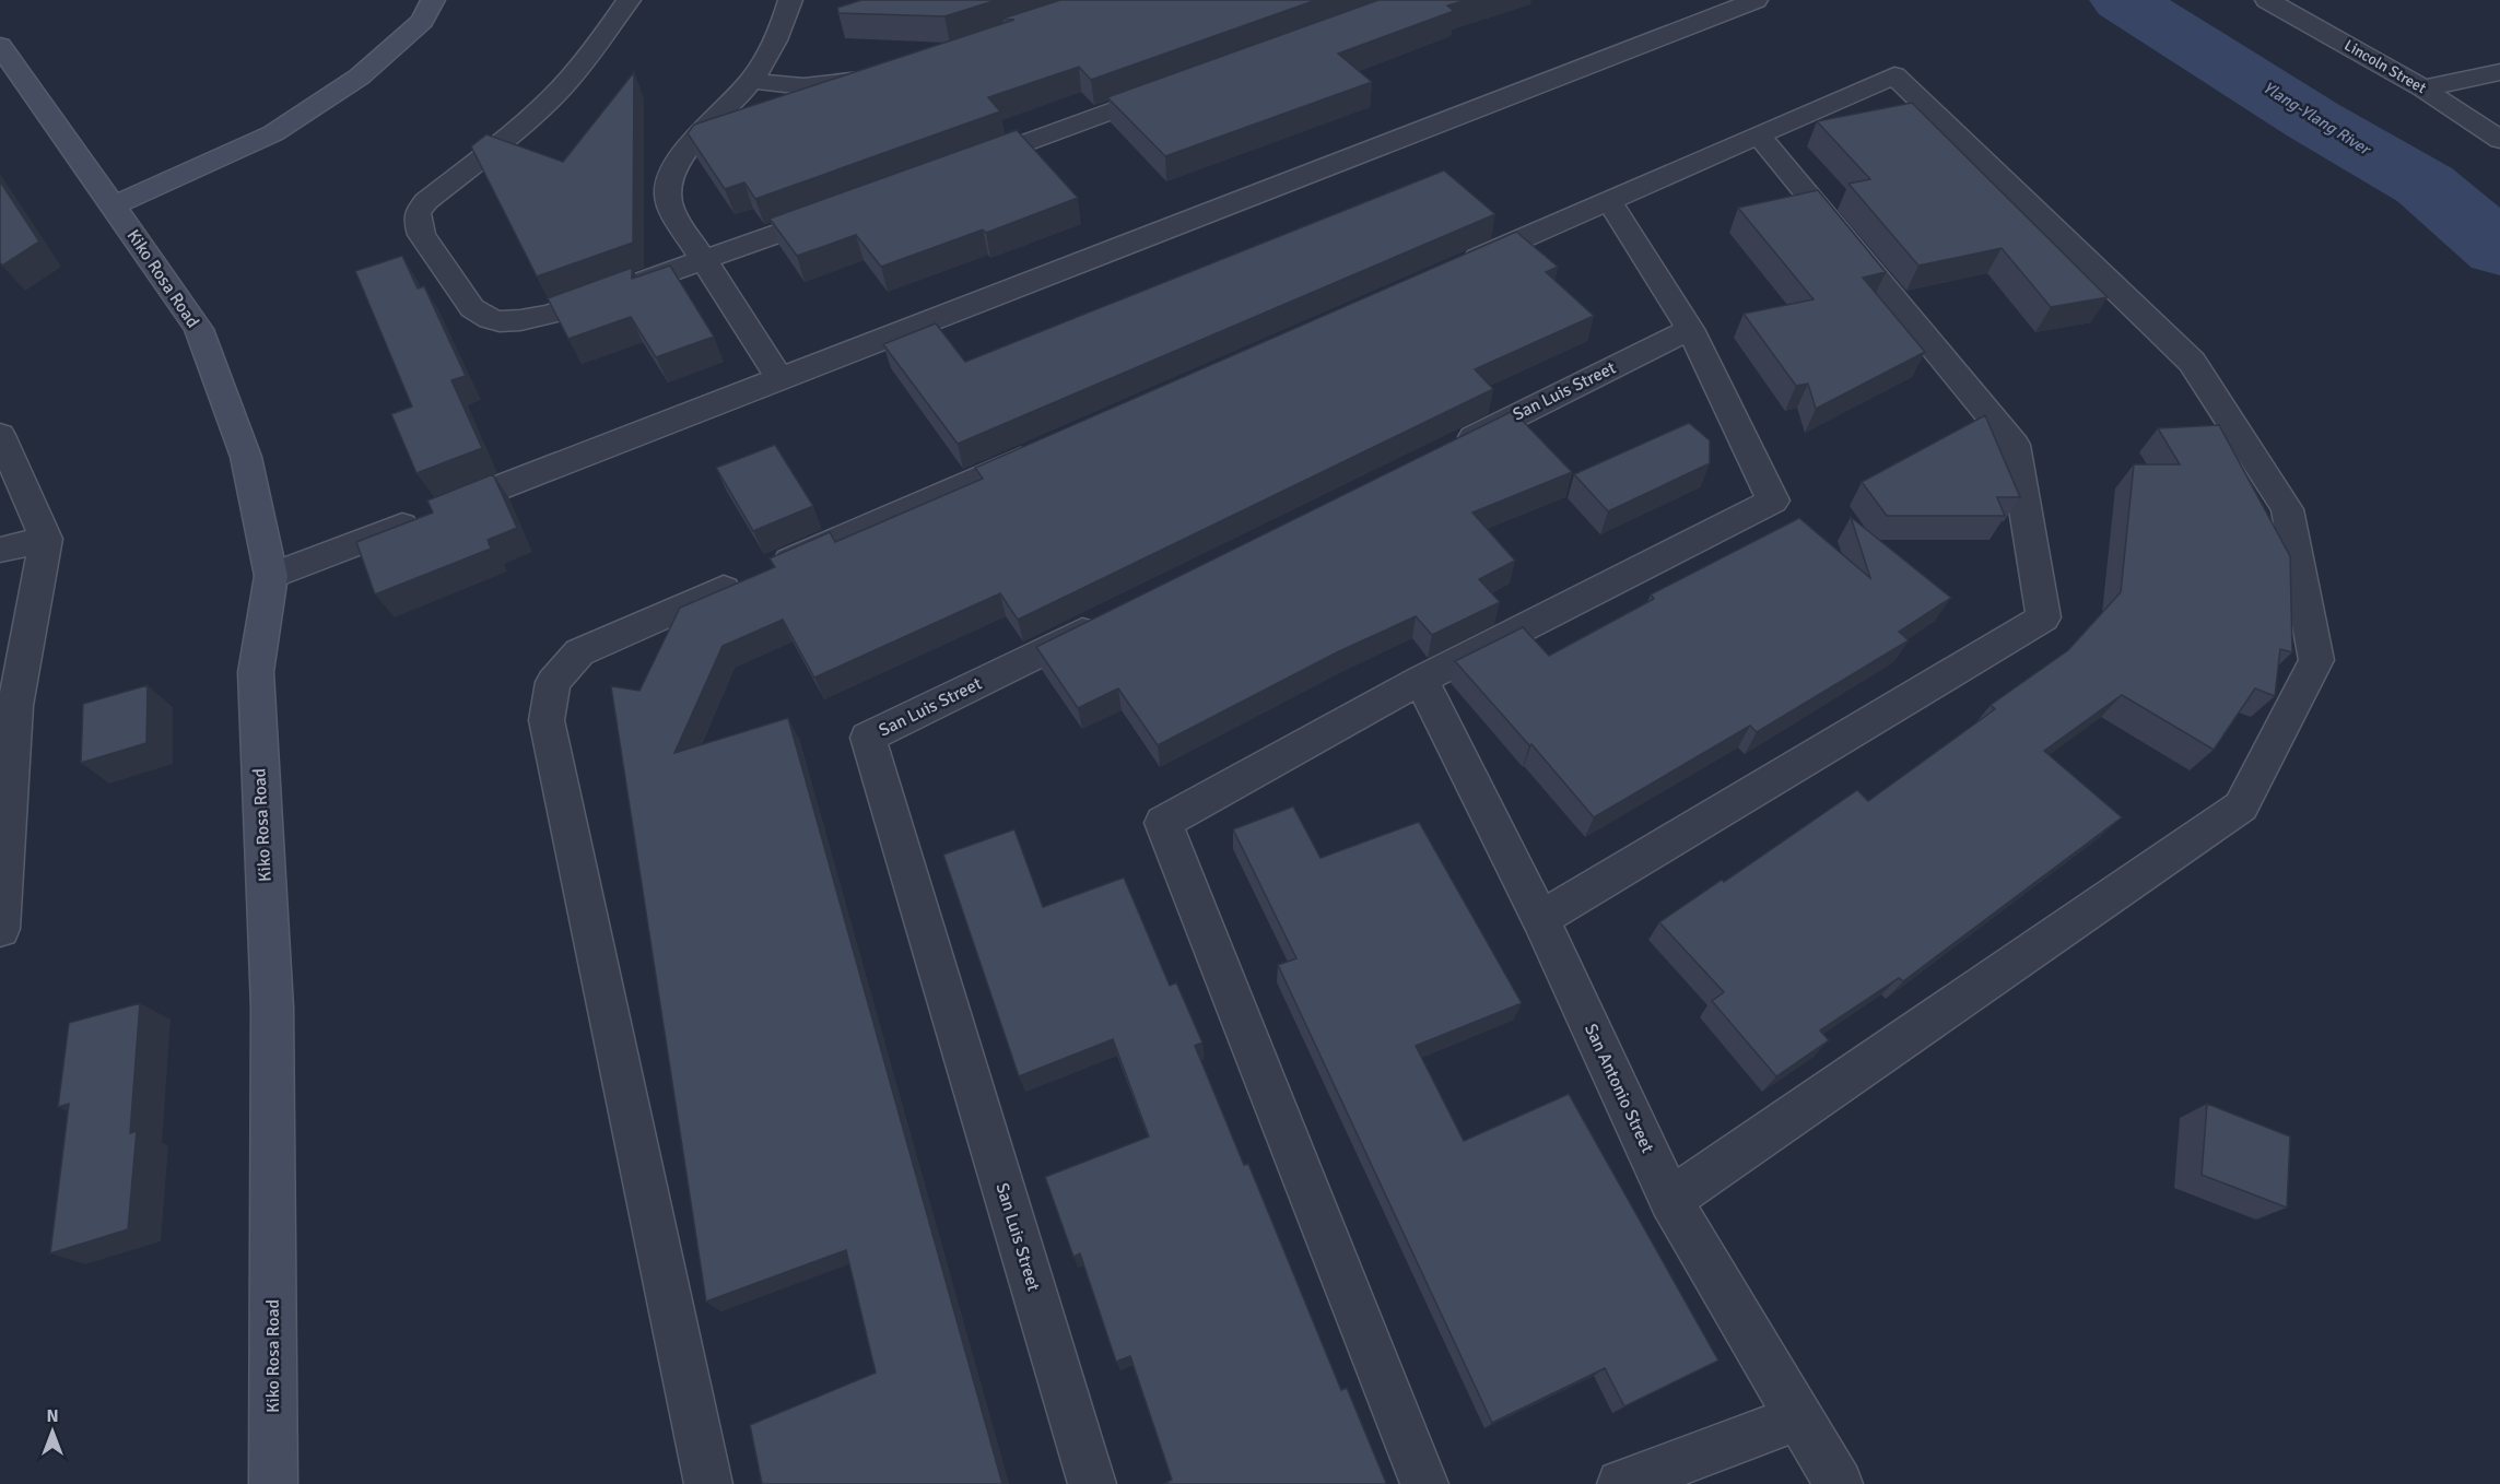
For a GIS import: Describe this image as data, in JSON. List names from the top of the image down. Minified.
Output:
{"streets":{"street":["Lincoln Street","Kiko Rosa Road","San Luis Street","San Antonio Street"]},"water":["Ylang-Ylang River"],"north":"top"}
